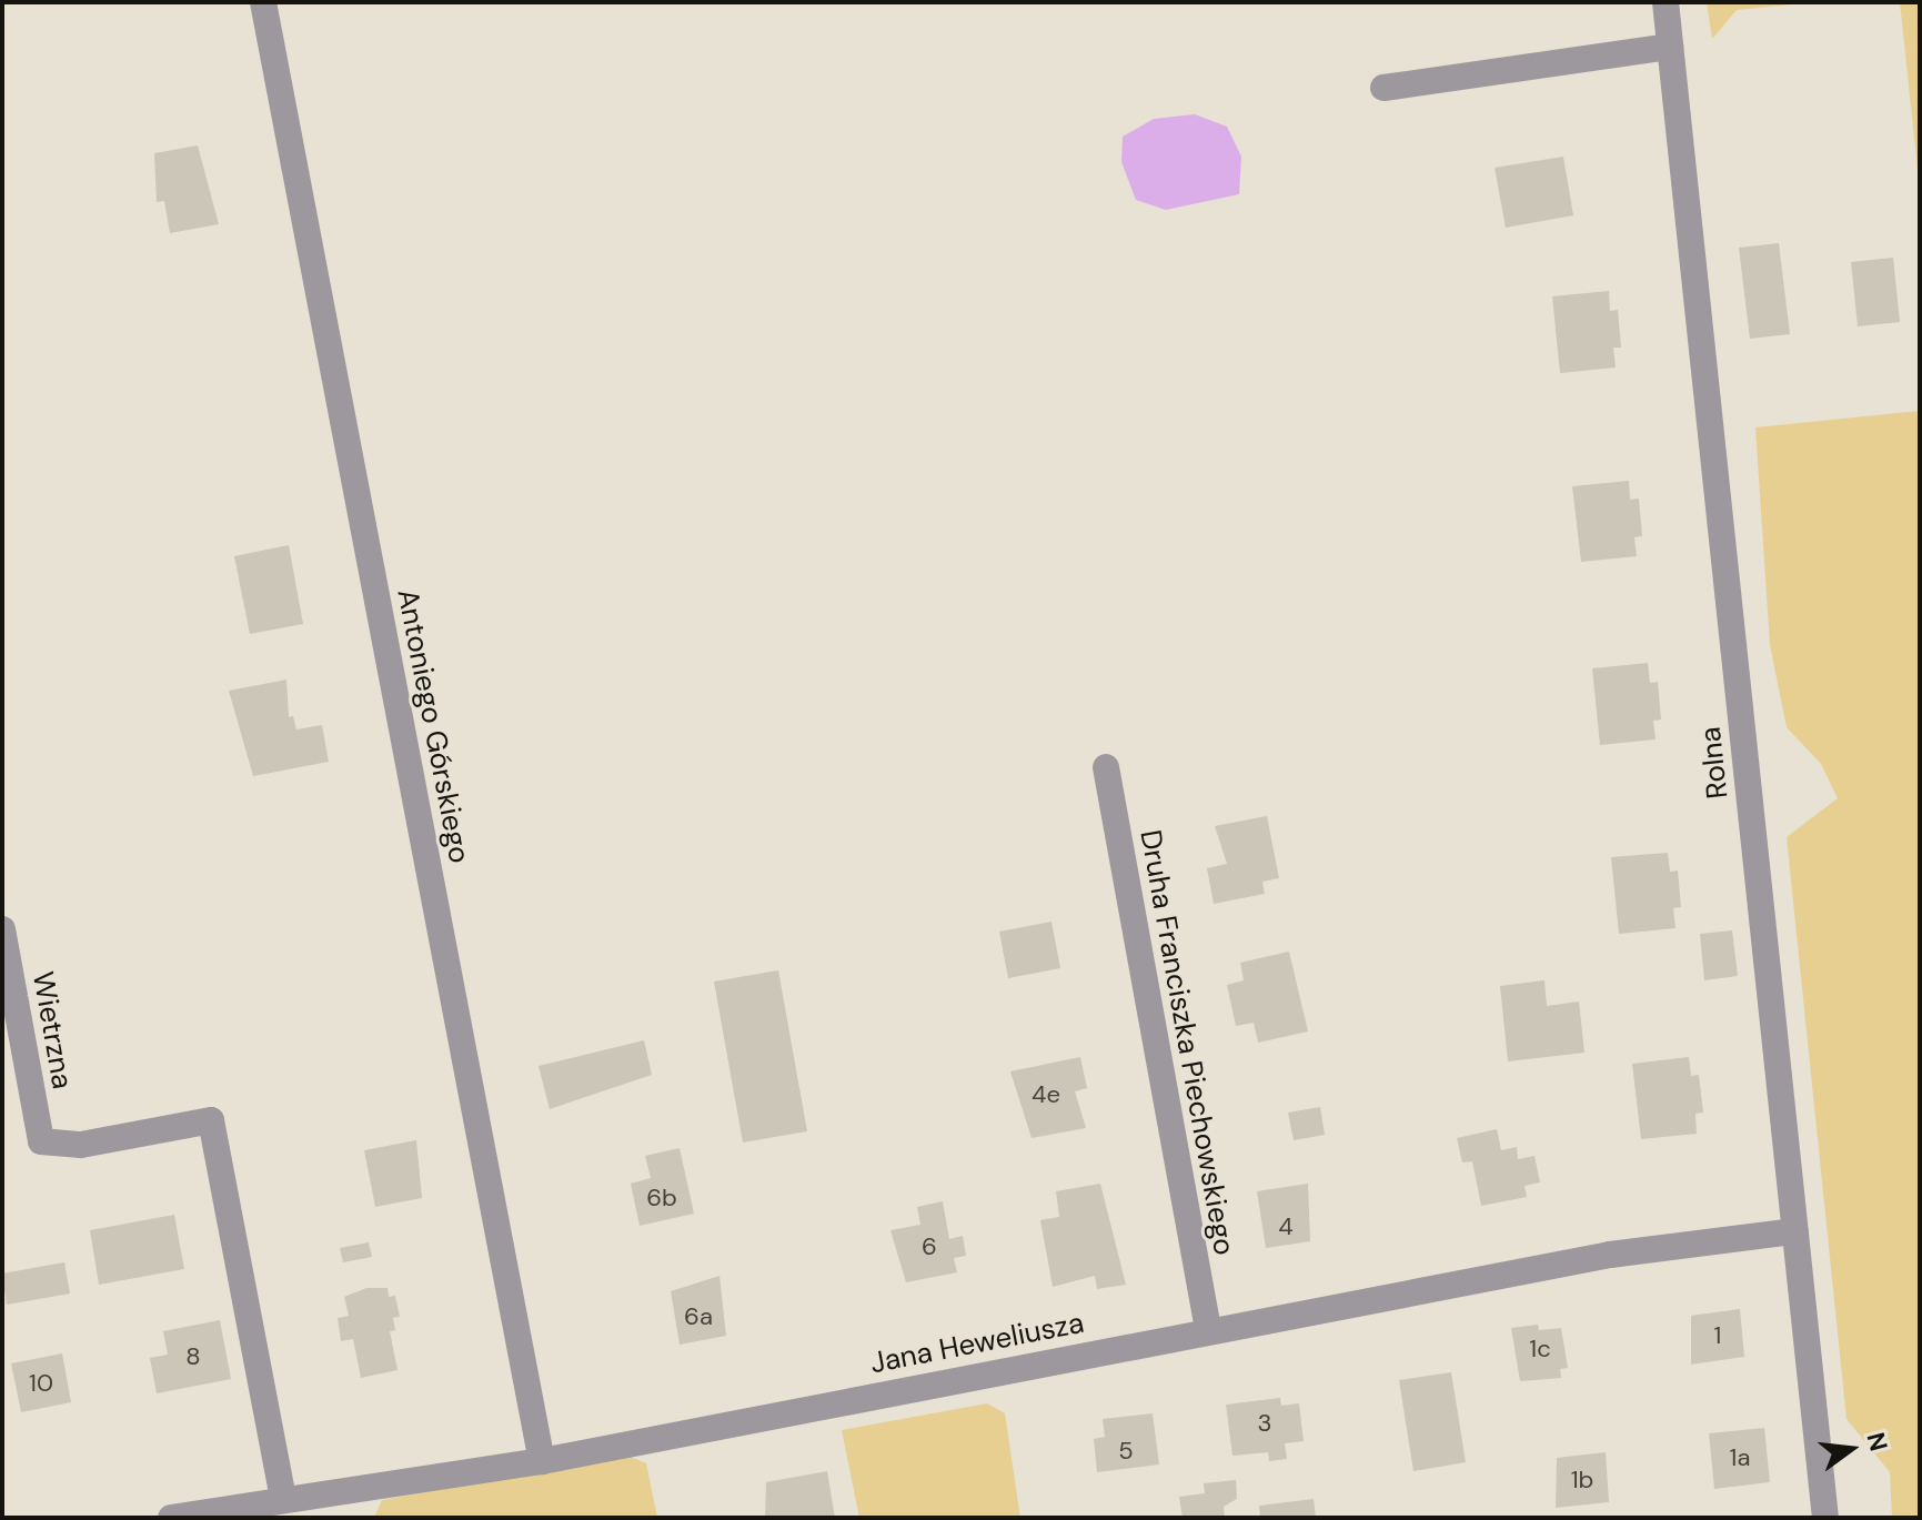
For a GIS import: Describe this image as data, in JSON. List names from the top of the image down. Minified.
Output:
{"streets":{"street":["Antoniego Górskiego","Rolna","Wietrzna","Druha Franciszka Piechowskiego","Jana Heweliusza"]},"crossings":[["Antoniego Górskiego","Jana Heweliusza"],["Rolna","Jana Heweliusza"],["Wietrzna","Jana Heweliusza"],["Druha Franciszka Piechowskiego","Jana Heweliusza"]],"house_numbers":["4e","6b","4","6","6a","1","1c","8","10","3","5","1a","1b"],"north":"right"}
